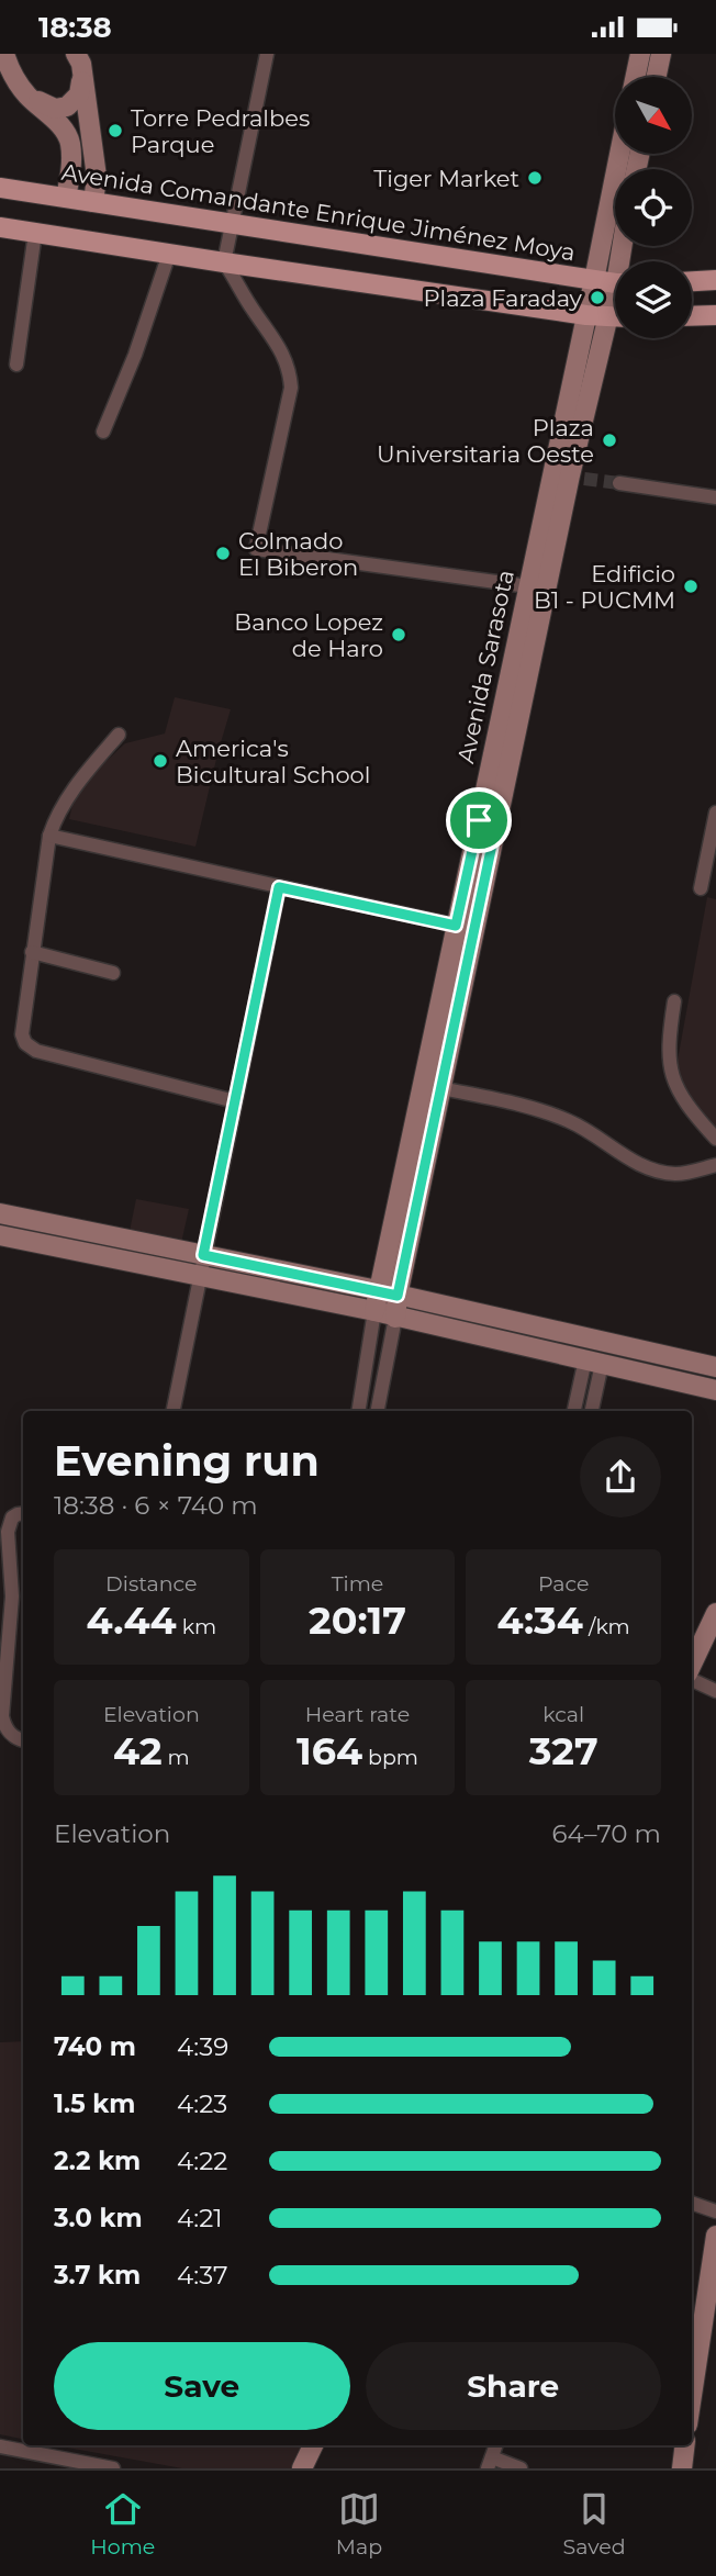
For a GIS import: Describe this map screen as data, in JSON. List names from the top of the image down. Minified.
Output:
{"streets":{"main road":["Avenida Comandante Enrique Jiménez Moya","Avenida Sarasota"]},"crossings":[["Avenida Comandante Enrique Jiménez Moya","Avenida Sarasota"]],"places":["Torre Pedralbes Parque","Tiger Market","Plaza Faraday","Plaza Universitaria Oeste","Colmado El Biberon","Edificio B1 - PUCMM","Banco Lopez de Haro","America's Bicultural School"],"north":"bottom right","page":{"status":"18:38","heading":["Evening run","18:38 · 6 × 740 m"],"stats":[["Distance","4.44 km"],["Time","20:17"],["Pace","4:34 /km"],["Elevation","42 m"],["Heart rate","164 bpm"],["kcal","327"]],"chart":["Elevation","64–70 m"],"list":[{"name":"740 m","note":"4:39"},{"name":"1.5 km","note":"4:23"},{"name":"2.2 km","note":"4:22"},{"name":"3.0 km","note":"4:21"},{"name":"3.7 km","note":"4:37"}],"buttons":["Save","Share"],"tabs":["Home","Map","Saved"]}}
